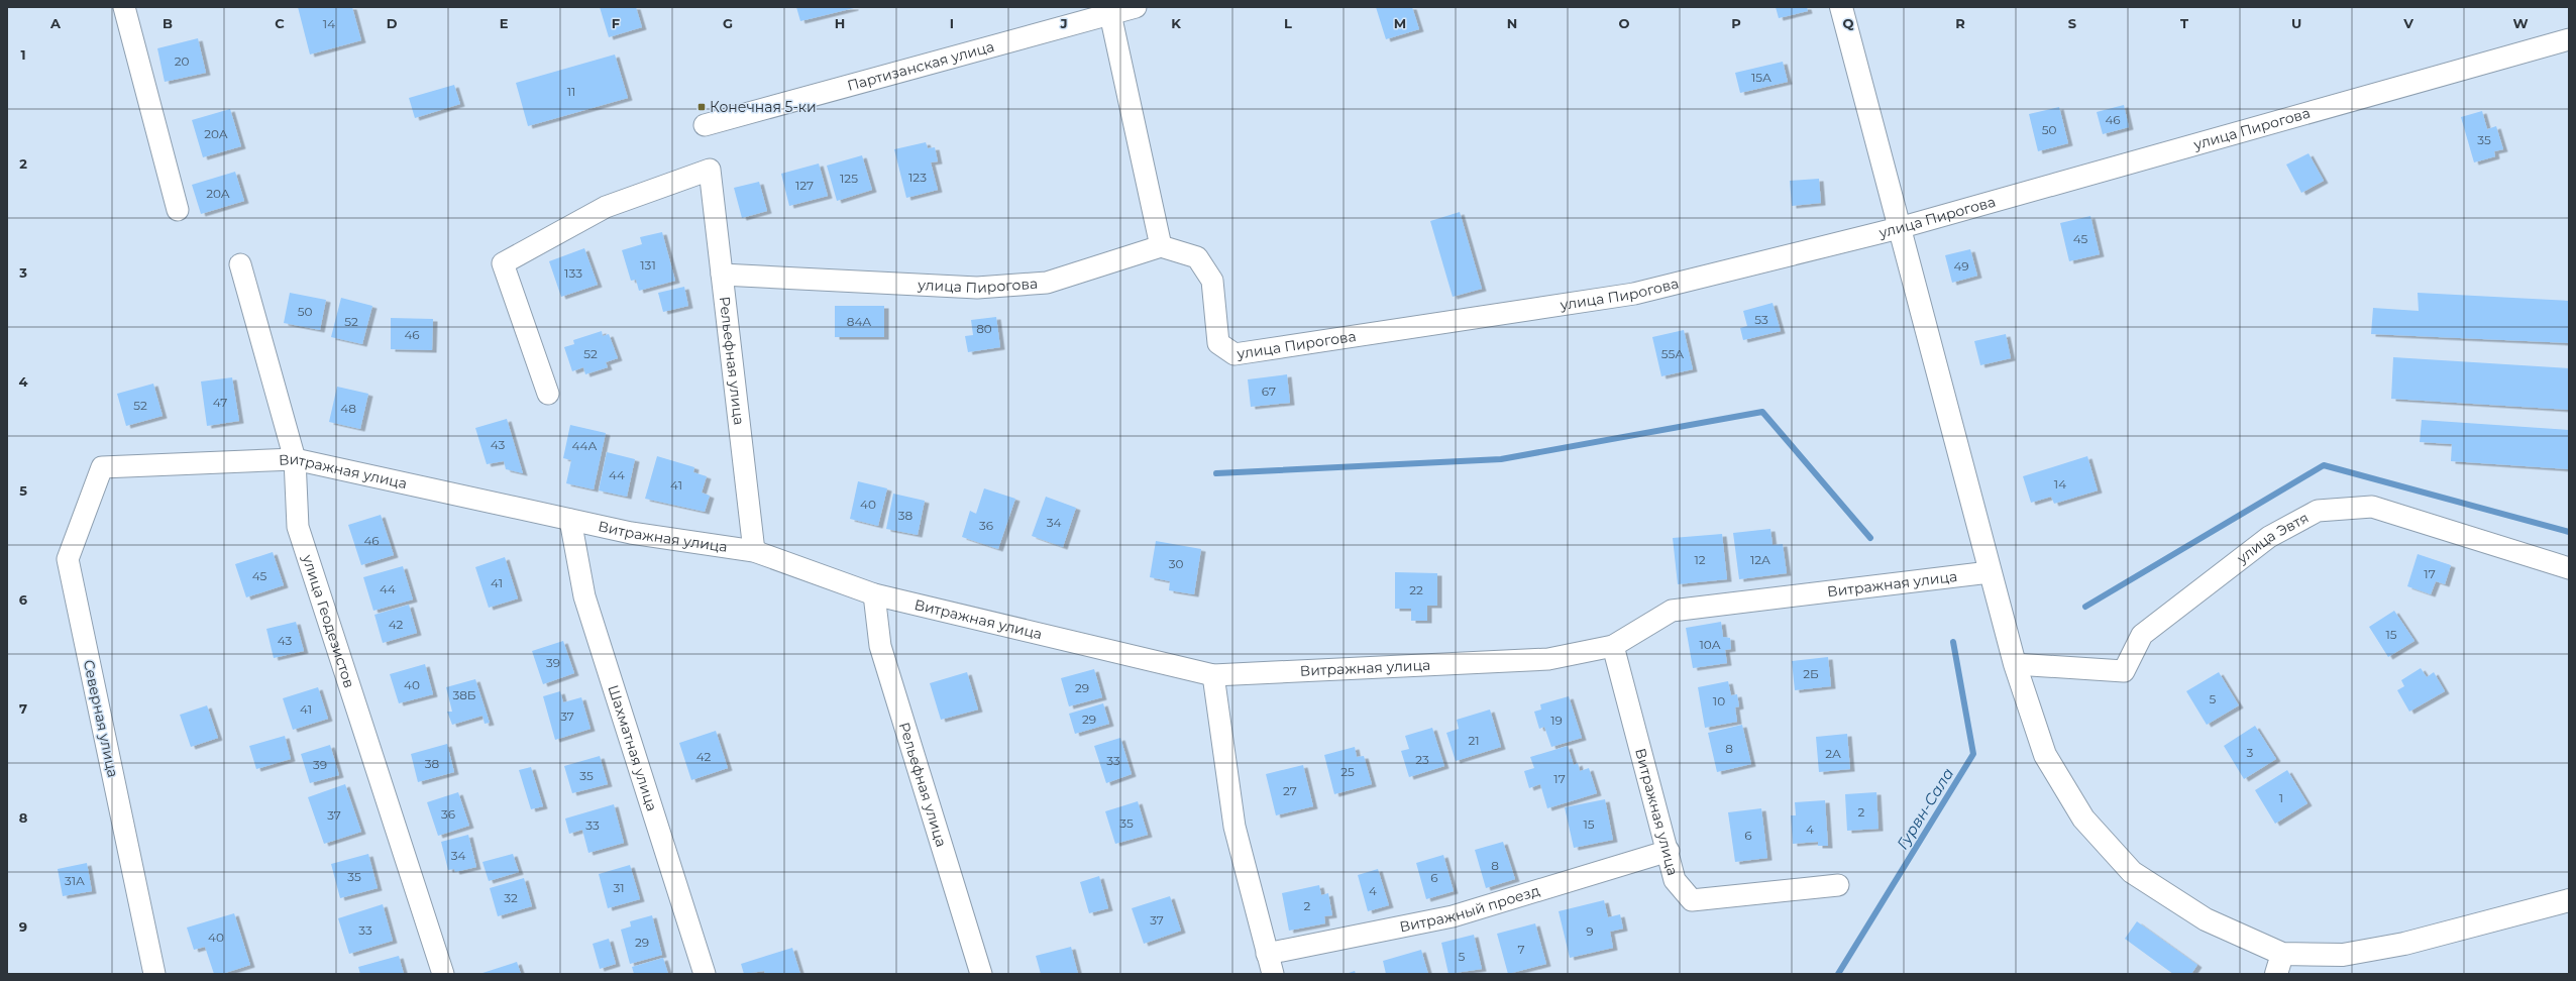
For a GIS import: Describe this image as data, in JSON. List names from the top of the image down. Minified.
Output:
{"streets":{"street":["Партизанская улица","улица Пирогова","Рельефная улица","Витражная улица","улица Эвтя","улица Геодезистов","Северная улица","Шахматная улица","Витражный проезд"]},"crossings":[["улица Пирогова","Рельефная улица"],["Рельефная улица","Витражная улица"],["Витражная улица","улица Геодезистов"],["Витражная улица","Северная улица"],["Витражная улица","Шахматная улица"],["Витражная улица","Витражный проезд"]],"water":["Гурвн-Сала"],"places":{"transit":["Конечная 5-ки"]},"house_numbers":["14","20","15А","11","46","50","20А","35","123","125","127","20А","45","131","49","133","50","53","52","84А","80","46","52","55А","67","47","52","48","43","44А","44","14","41","40","38","34","36","46","12","12А","30","17","45","41","44","22","42","15","43","10А","39","2Б","40","29","38Б","5","10","41","37","29","19","21","8","3","2А","42","23","33","38","39","25","35","17","27","1","2","36","37","35","15","33","4","6","34","8","35","6","31А","31","4","32","2","37","33","9","40","29","7","5"],"grid":{"columns":["A","B","C","D","E","F","G","H","I","J","K","L","M","N","O","P","Q","R","S","T","U","V","W"],"rows":["1","2","3","4","5","6","7","8","9"]}}
